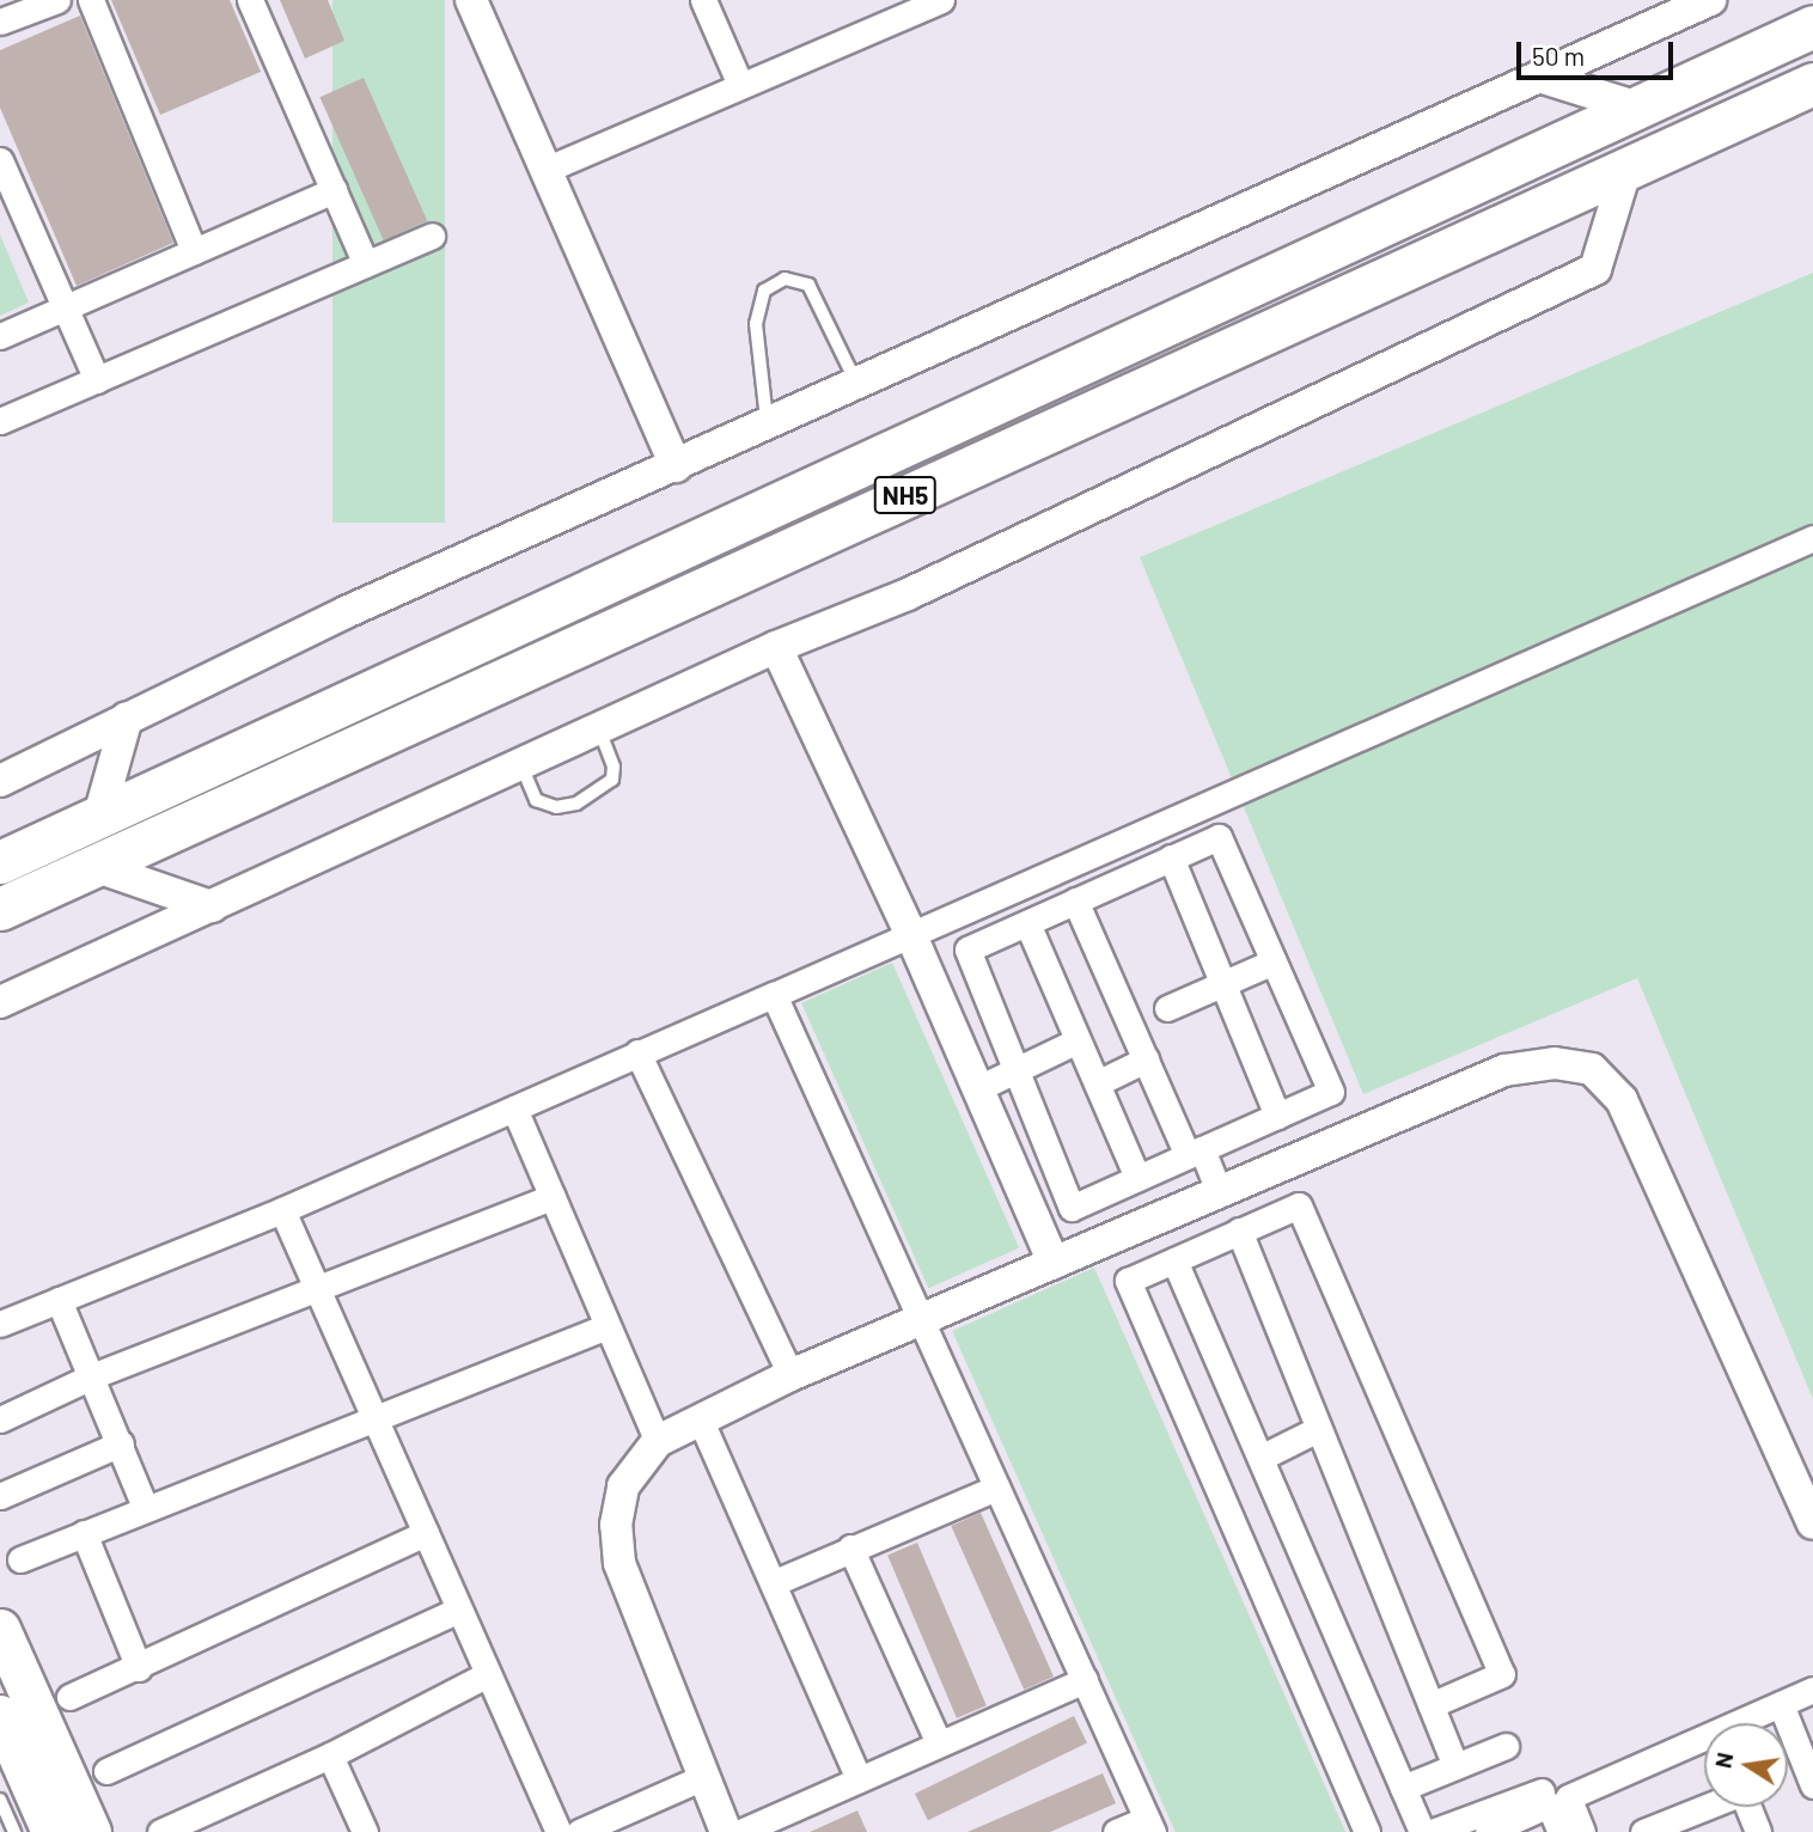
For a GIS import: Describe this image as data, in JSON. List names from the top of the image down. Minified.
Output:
{"streets":{"highway":["NH5"]},"scale_bar":"50 m","north":"left"}
